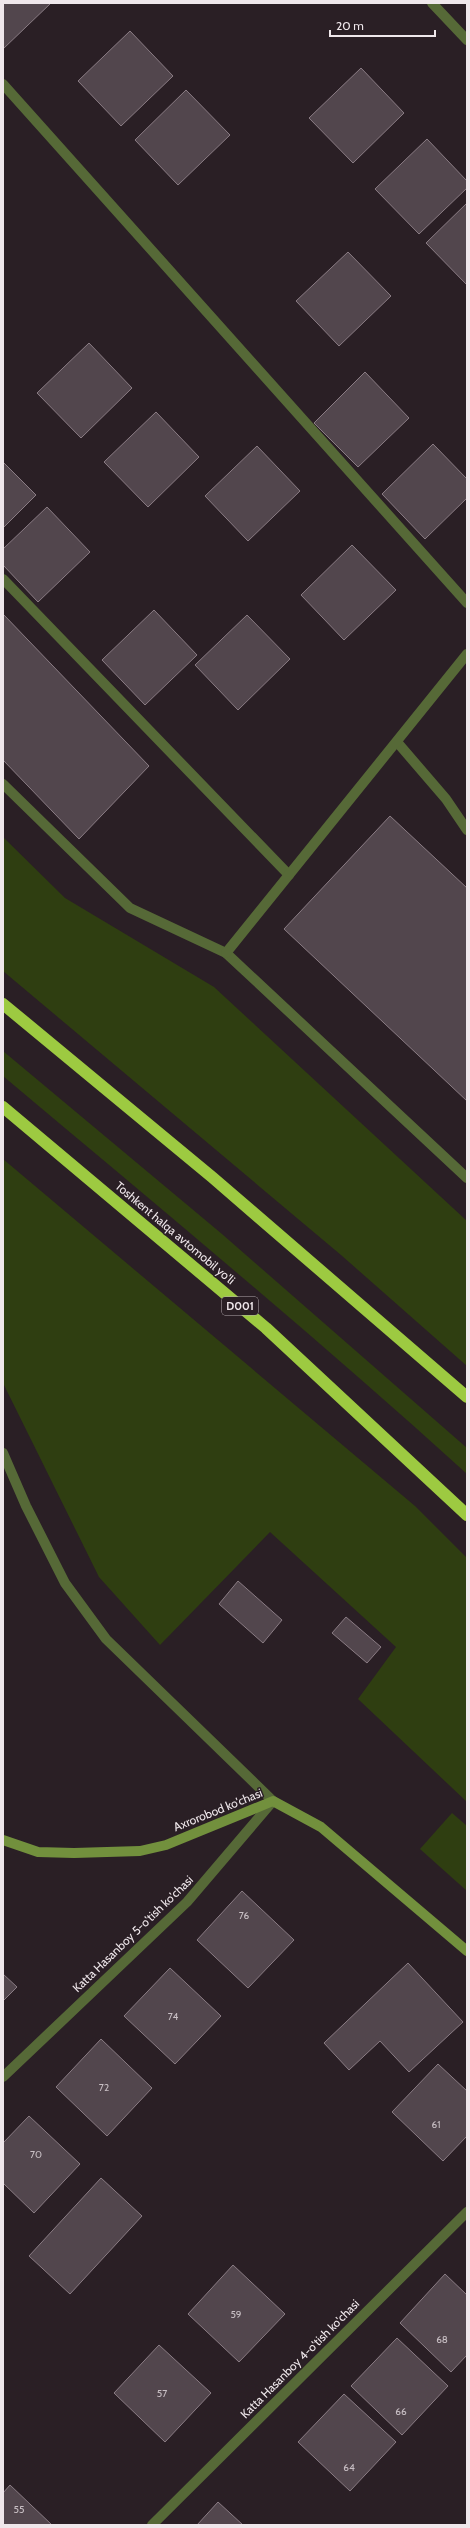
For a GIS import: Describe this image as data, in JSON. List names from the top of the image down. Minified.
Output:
{"streets":{"highway":["Toshkent halqa avtomobil yo'li","D001"],"street":["Axrorobod ko'chasi","Katta Hasanboy 5-o'tish ko'chasi","Katta Hasanboy 4-o'tish ko'chasi"]},"crossings":[["Axrorobod ko'chasi","Katta Hasanboy 5-o'tish ko'chasi"]],"house_numbers":["76","74","72","61","70","59","68","57","66","64","55"],"scale_bar":"20 m"}
